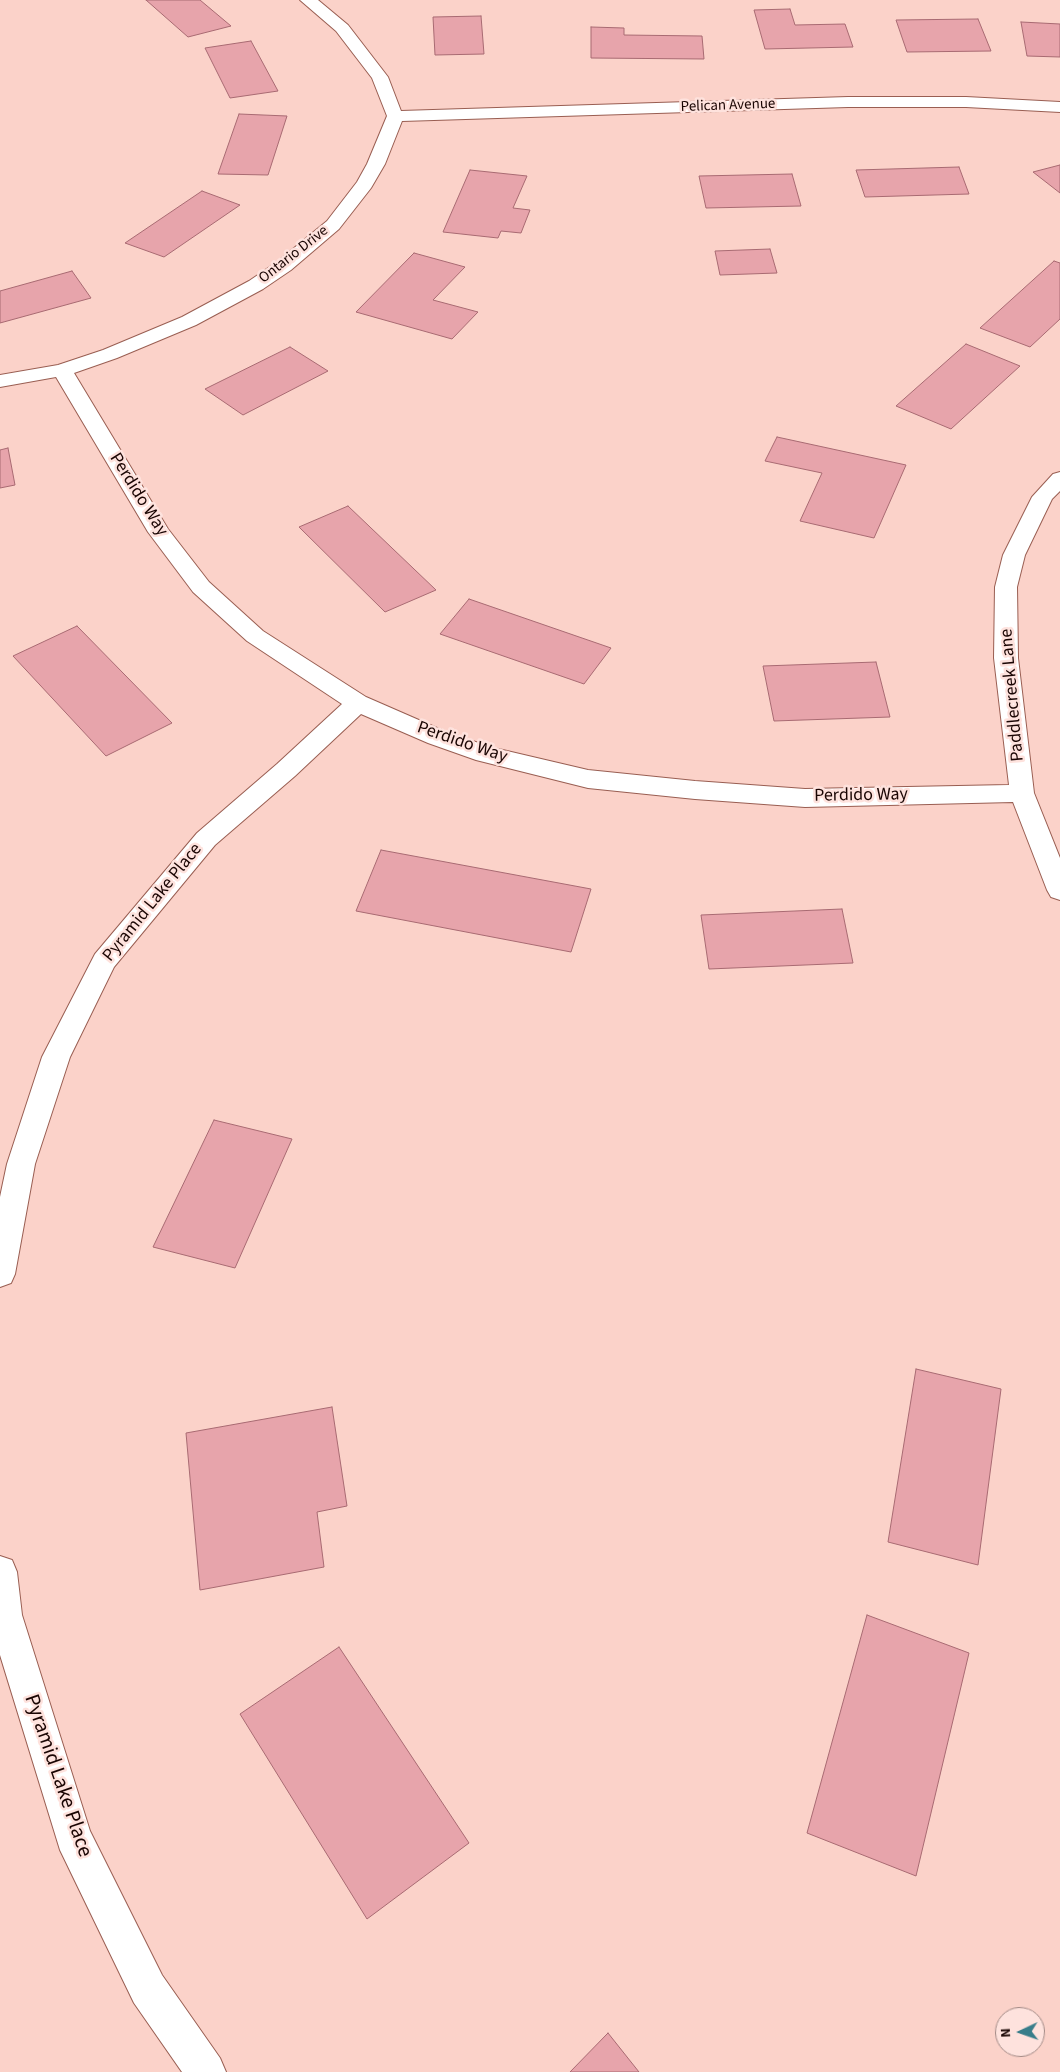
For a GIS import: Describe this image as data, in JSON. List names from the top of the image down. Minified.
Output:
{"streets":{"street":["Pelican Avenue","Ontario Drive","Perdido Way","Paddlecreek Lane","Pyramid Lake Place"]},"crossings":[["Pelican Avenue","Ontario Drive"],["Ontario Drive","Perdido Way"],["Perdido Way","Paddlecreek Lane"],["Perdido Way","Pyramid Lake Place"]],"north":"left"}
